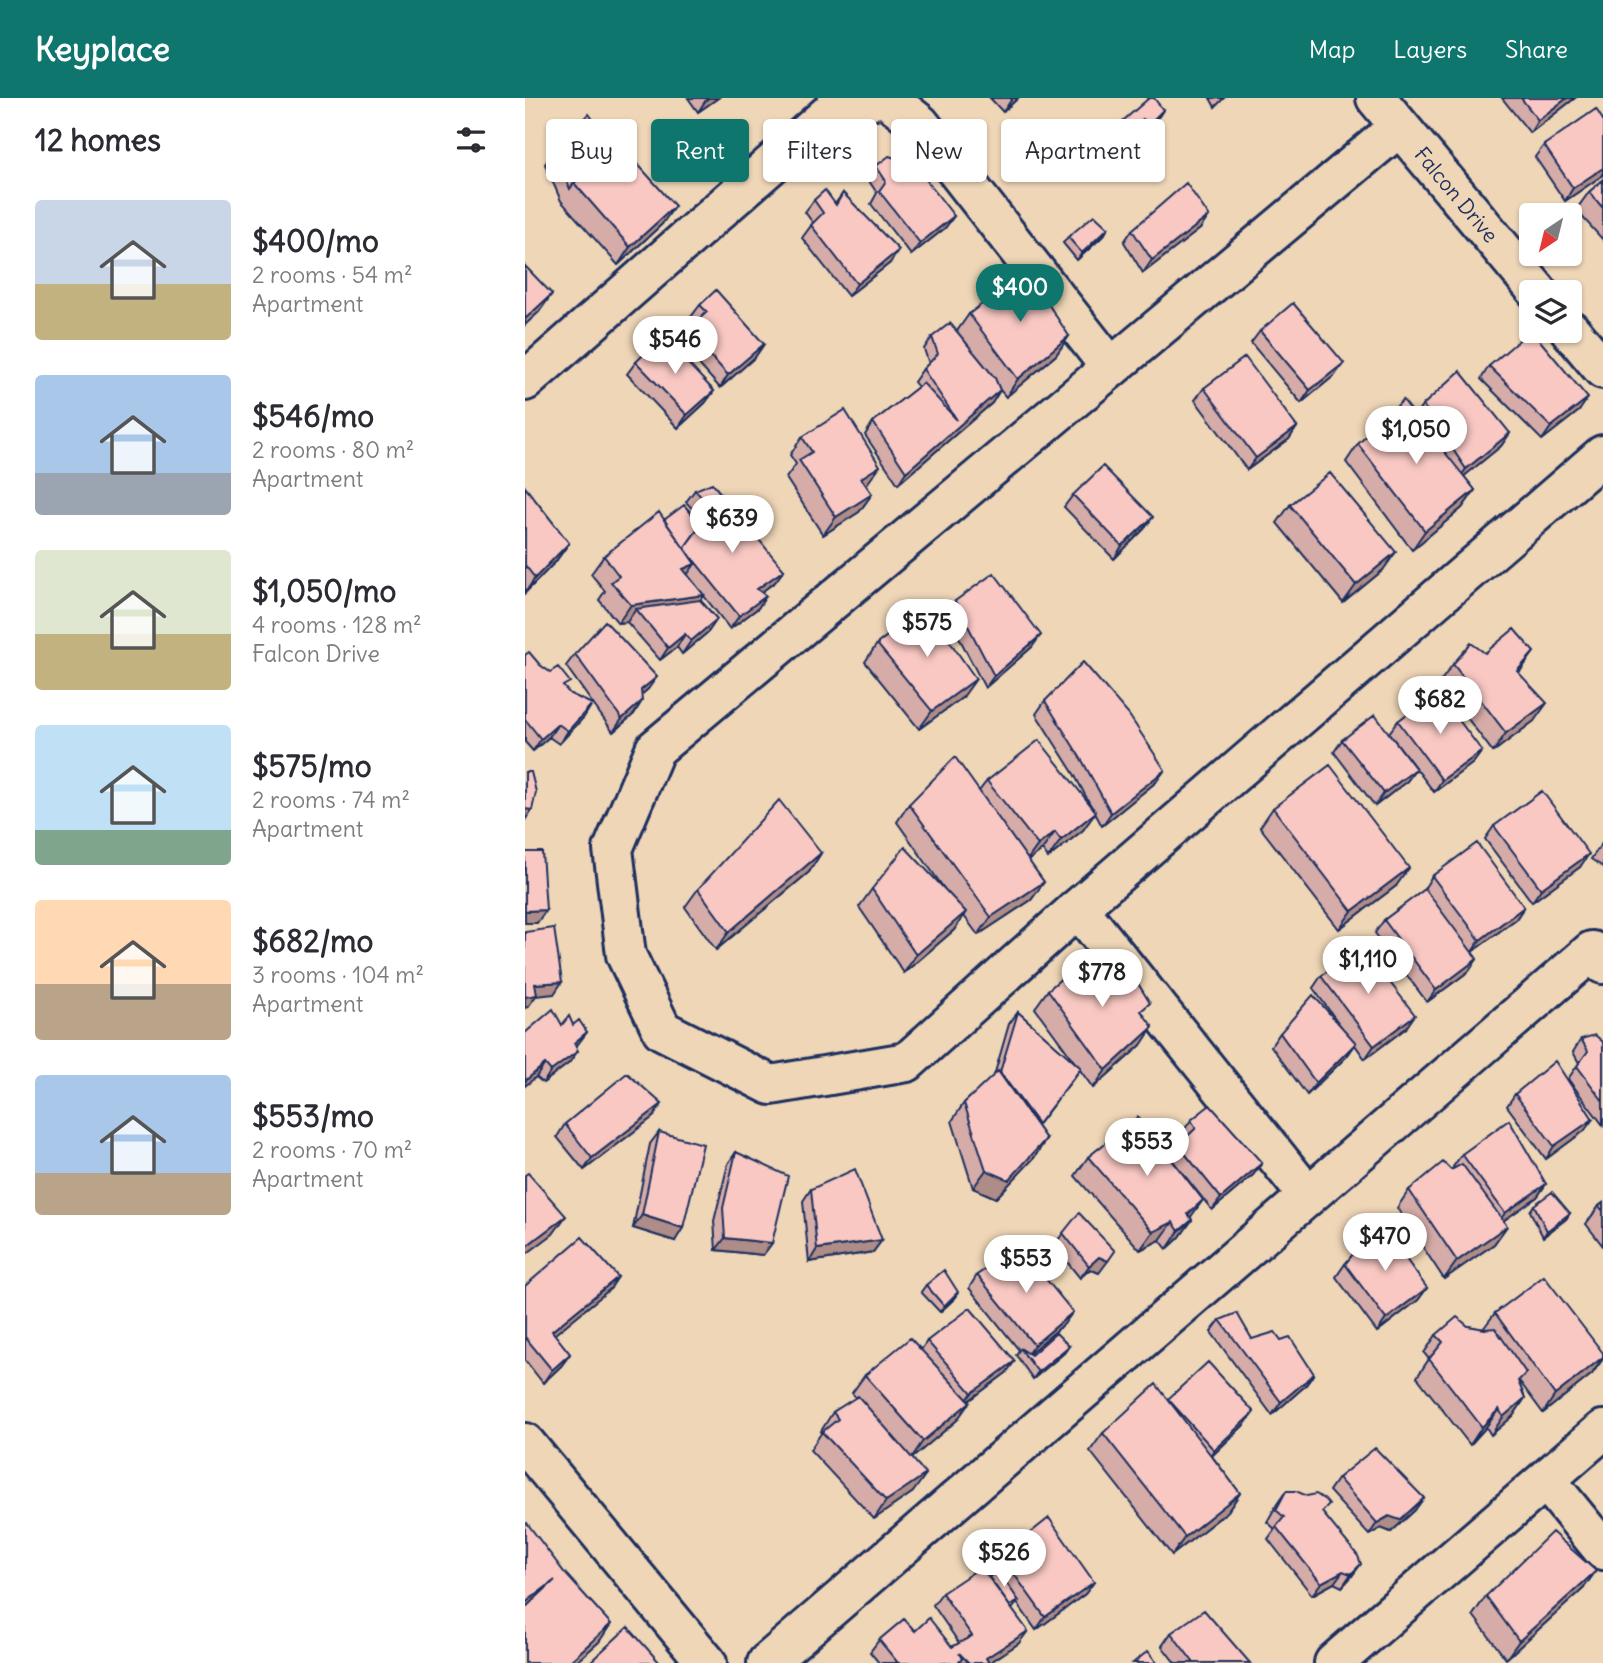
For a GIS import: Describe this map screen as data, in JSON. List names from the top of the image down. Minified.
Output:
{"streets":{"street":["Falcon Drive"]},"north":"bottom left","page":{"header":"Keyplace","nav":["Map","Layers","Share"],"heading":"12 homes","chip":["Buy","Rent","Filters","New","Apartment"],"list":[{"name":"$400/mo","note":"2 rooms · 54 m² · Apartment"},{"name":"$546/mo","note":"2 rooms · 80 m² · Apartment"},{"name":"$1,050/mo","note":"4 rooms · 128 m² · Falcon Drive"},{"name":"$575/mo","note":"2 rooms · 74 m² · Apartment"},{"name":"$682/mo","note":"3 rooms · 104 m² · Apartment"},{"name":"$553/mo","note":"2 rooms · 70 m² · Apartment"}],"price":["$400","$546","$1,050","$639","$575","$682","$1,110","$778","$553","$470","$553","$526"]}}
